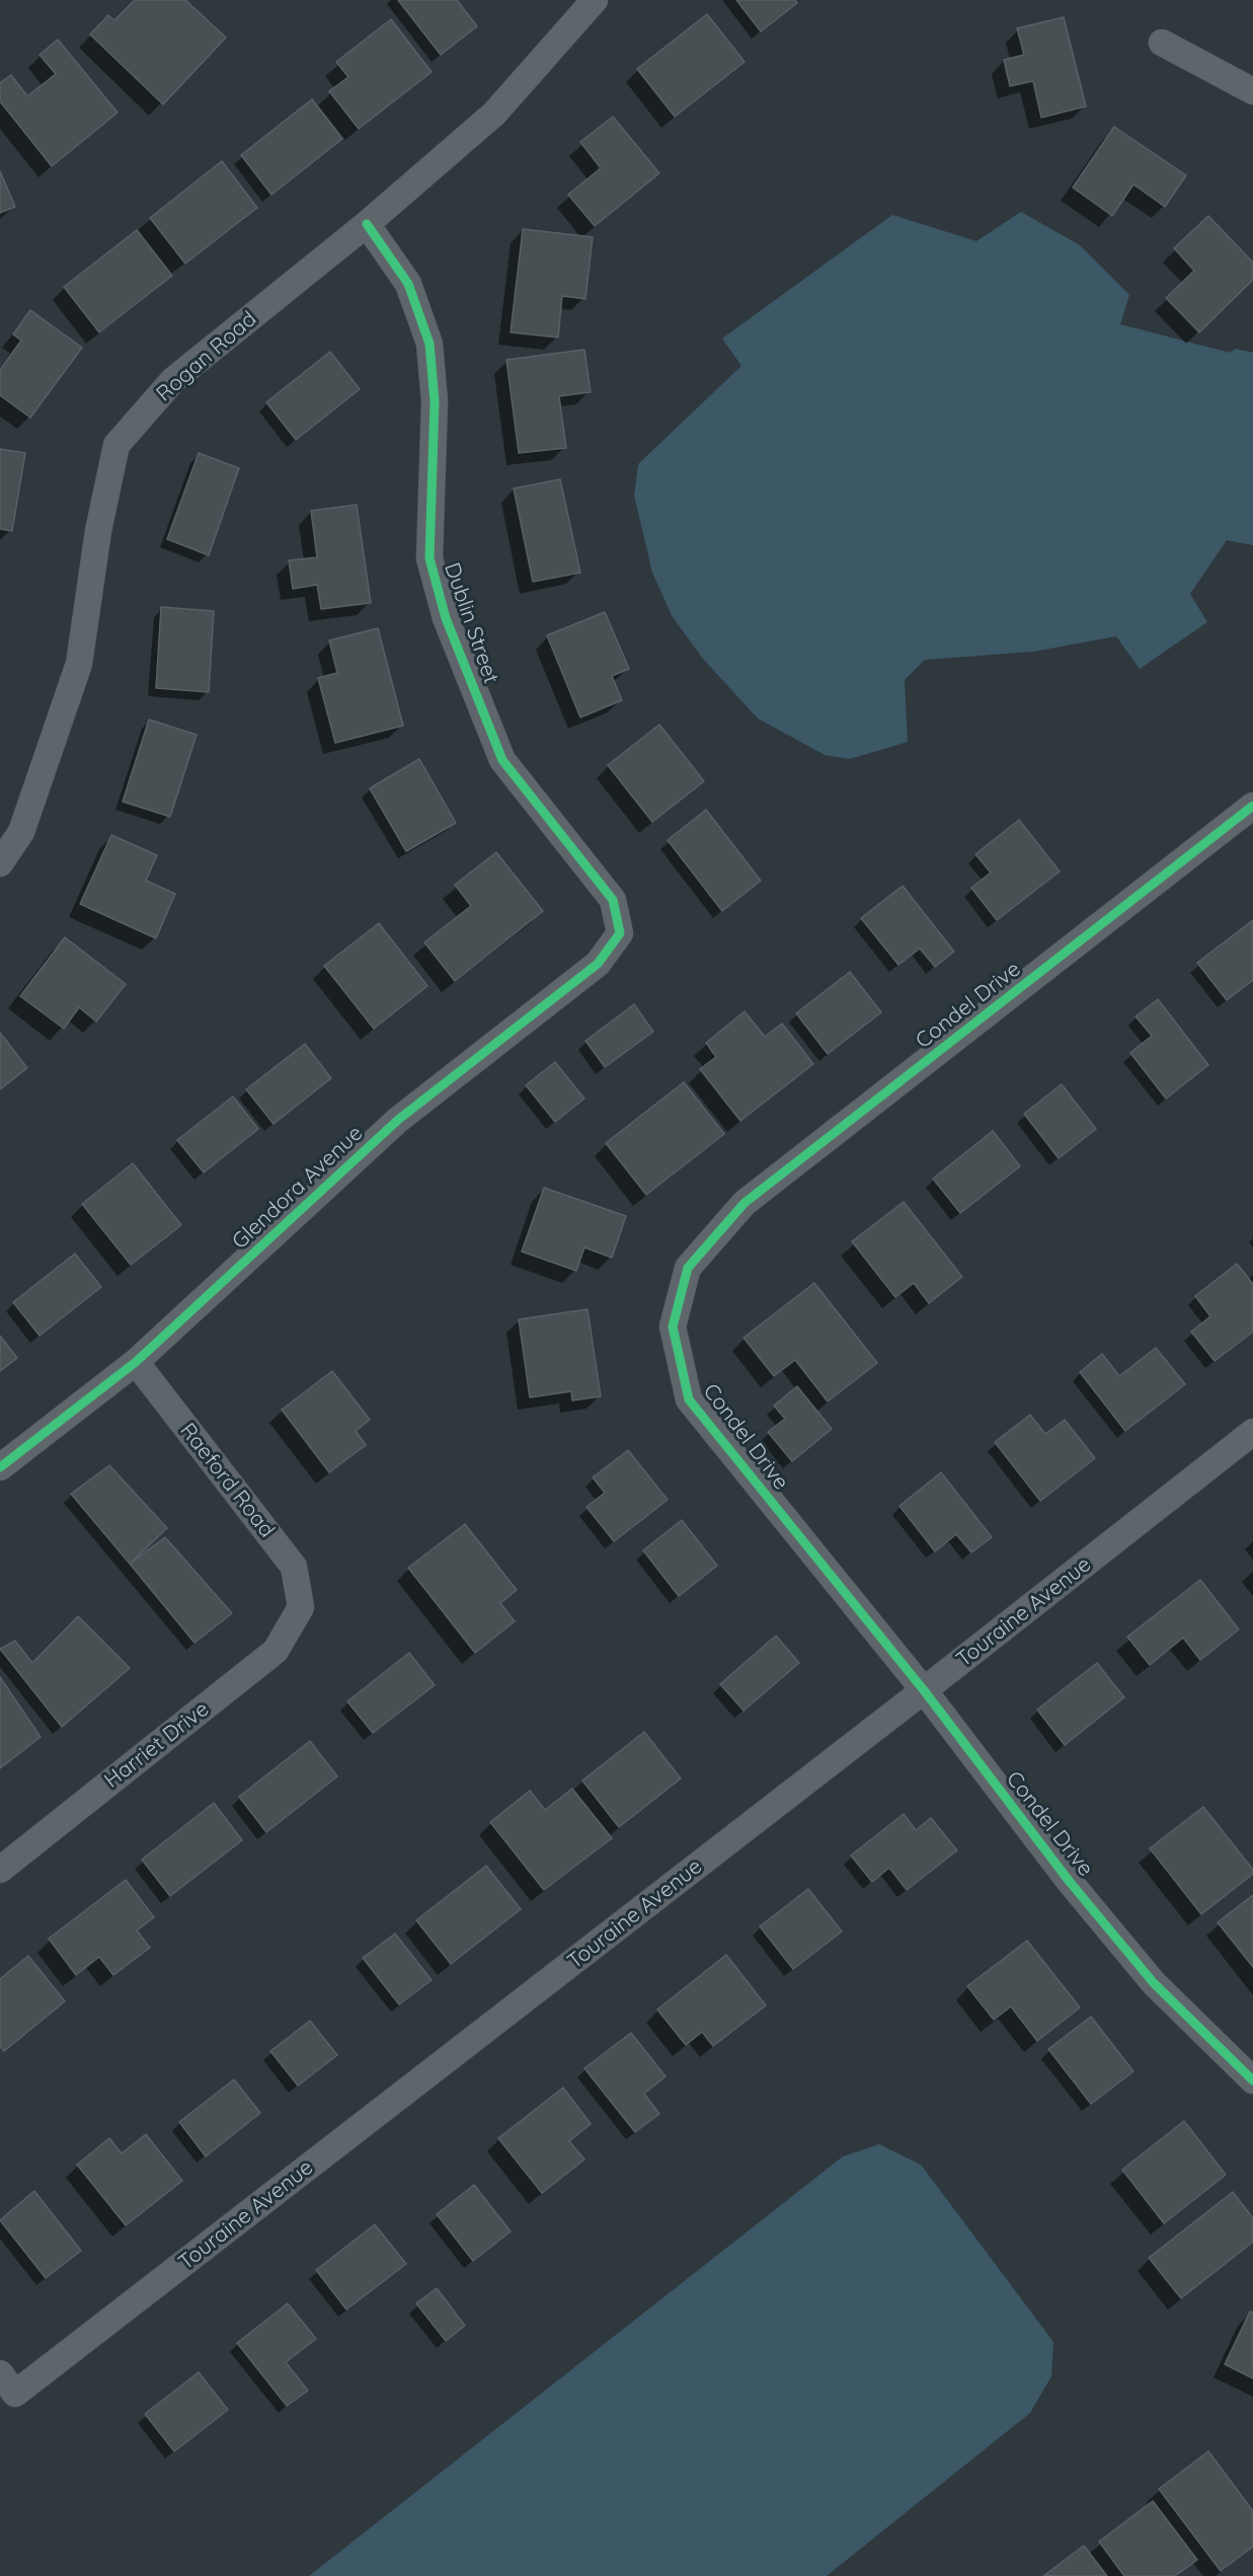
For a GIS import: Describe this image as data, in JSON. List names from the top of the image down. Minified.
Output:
{"streets":{"street":["Rogan Road","Dublin Street","Condel Drive","Glendora Avenue","Raeford Road","Touraine Avenue","Harriet Drive"]},"crossings":[["Rogan Road","Dublin Street"],["Dublin Street","Glendora Avenue"],["Condel Drive","Touraine Avenue"],["Glendora Avenue","Raeford Road"],["Raeford Road","Harriet Drive"]]}
